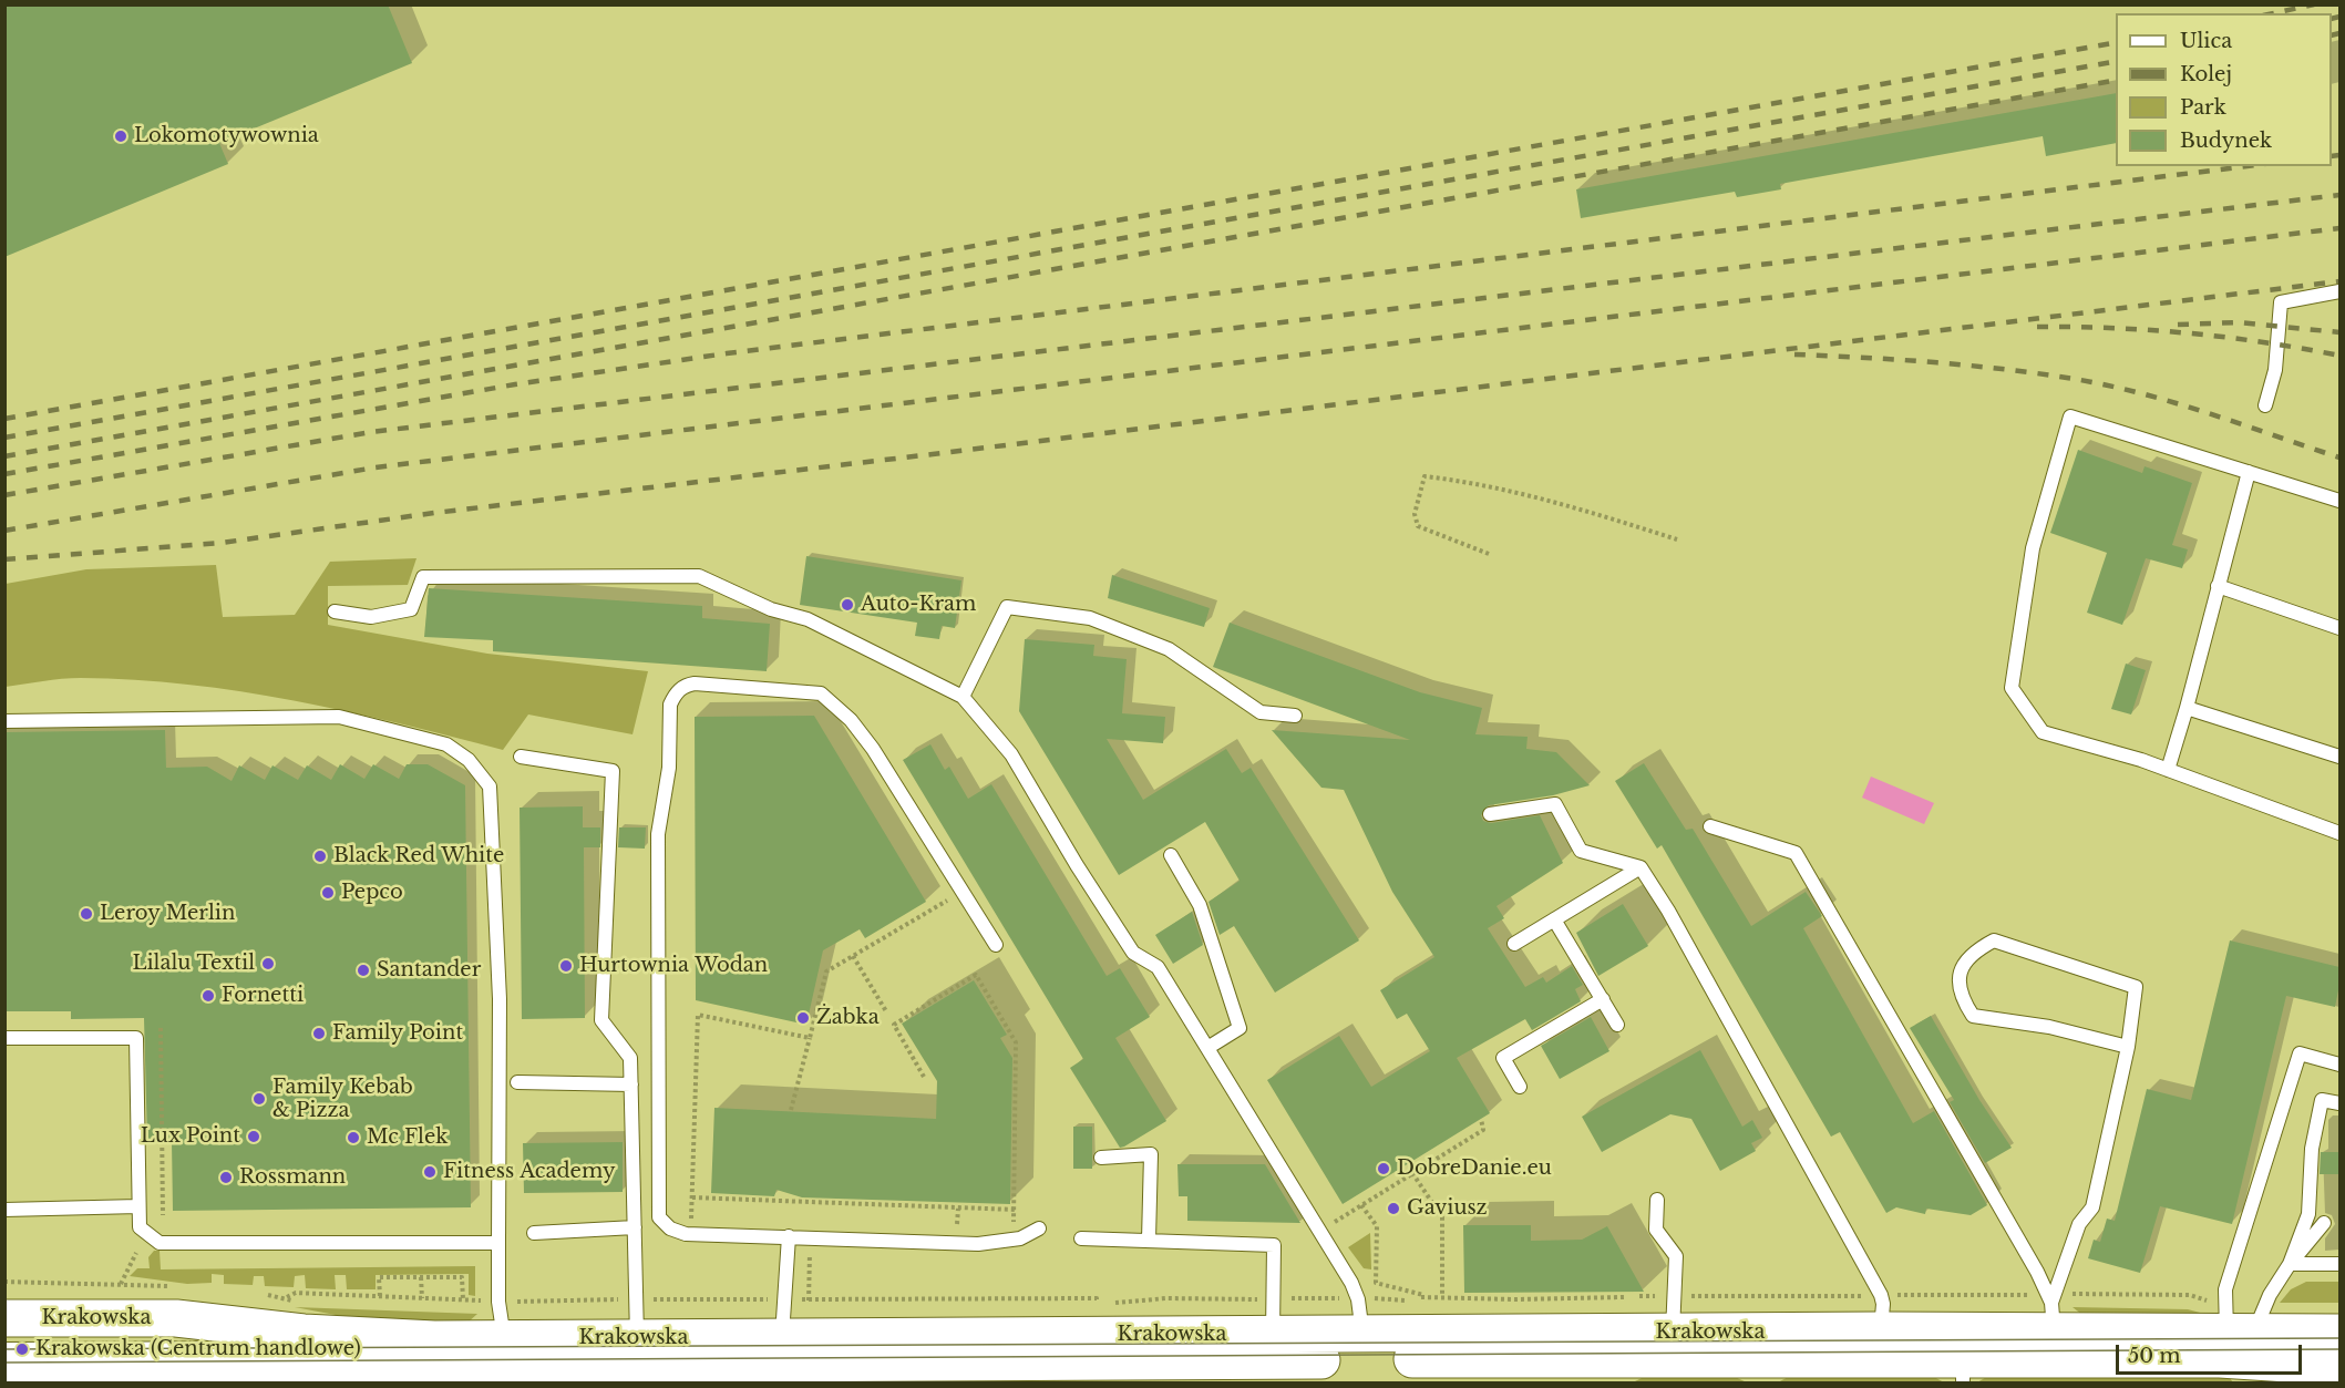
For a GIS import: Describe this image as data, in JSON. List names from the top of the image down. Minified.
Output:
{"streets":{"main road":["Krakowska"]},"places":["Lokomotywownia","Auto-Kram","Black Red White","Pepco","Leroy Merlin","Lilalu Textil","Hurtownia Wodan","Santander","Fornetti","Żabka","Family Point","Family Kebab & Pizza","Lux Point","Mc Flek","DobreDanie.eu","Fitness Academy","Rossmann","Gaviusz","Krakowska (Centrum handlowe)"],"legend":["Ulica","Kolej","Park","Budynek"],"scale_bar":"50 m"}
